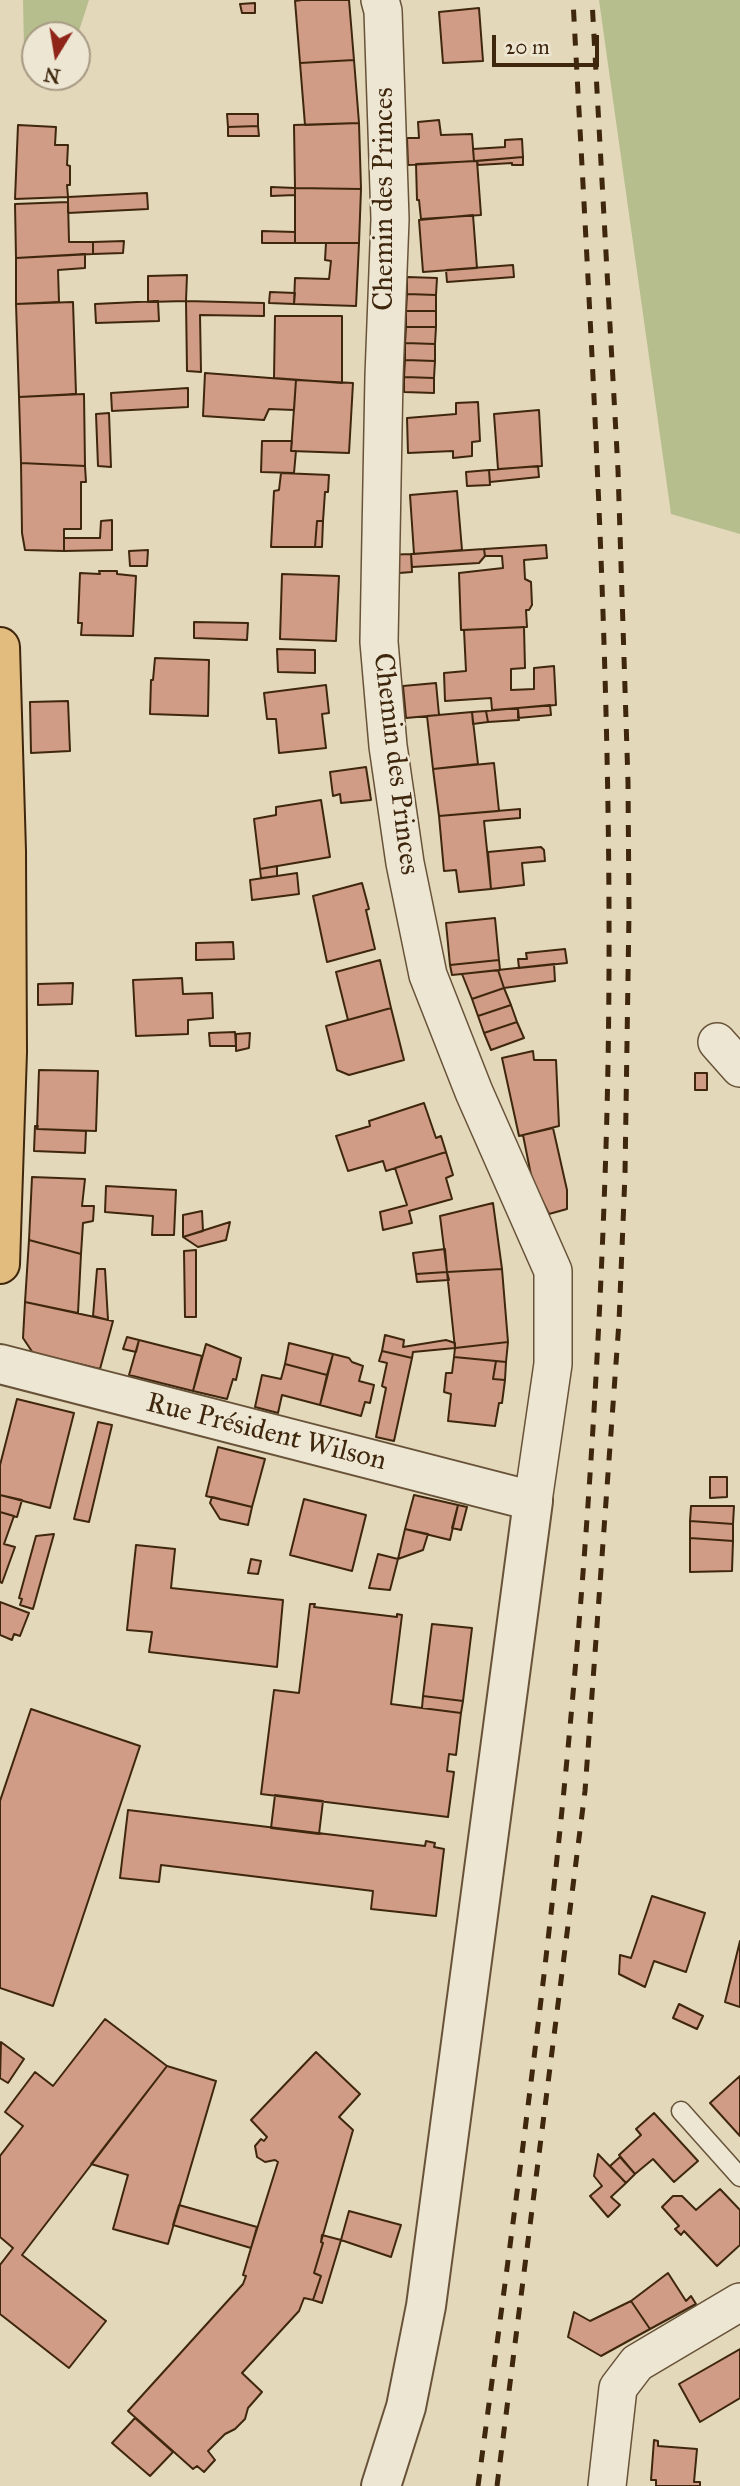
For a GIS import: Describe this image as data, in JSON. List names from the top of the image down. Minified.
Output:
{"streets":{"street":["Chemin des Princes","Rue Président Wilson"]},"crossings":[["Chemin des Princes","Rue Président Wilson"]],"scale_bar":"20 m","north":"bottom"}
